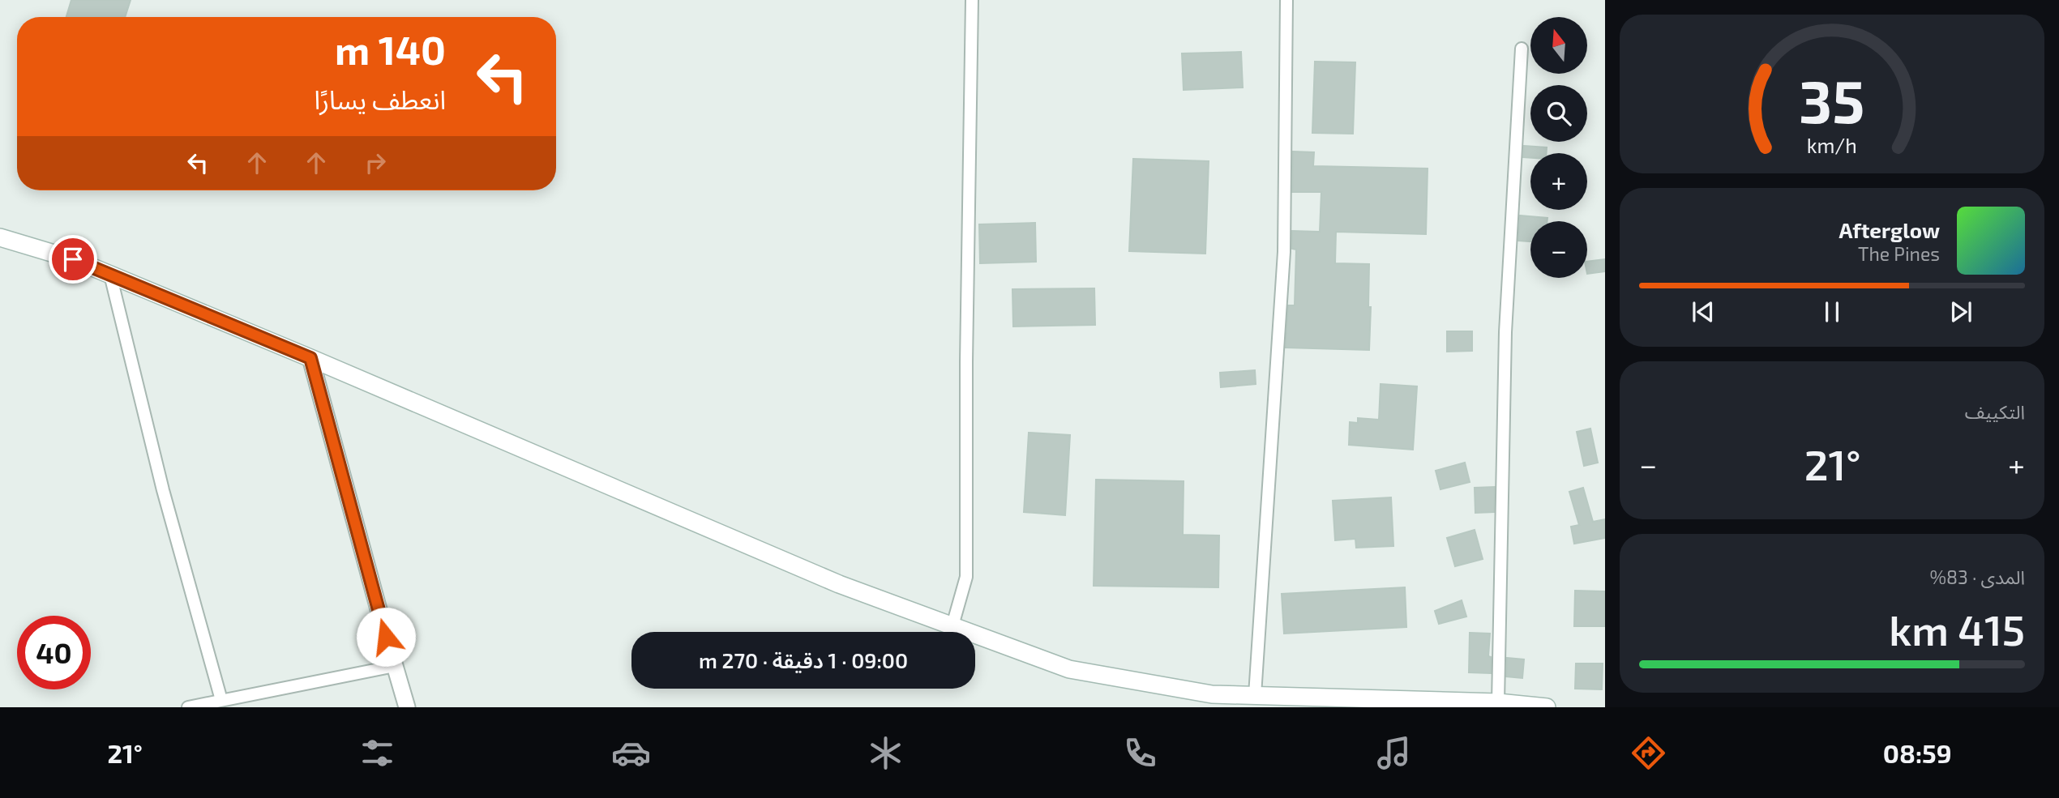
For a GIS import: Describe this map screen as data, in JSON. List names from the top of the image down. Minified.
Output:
{"north":"top","page":{"map_buttons":["+","−"],"turn":["140 m","انعطف يسارًا"],"song":["Afterglow","The Pines"],"tile":["التكييف",["المدى · 83%","415 km"]],"heat":["−","21°","+"],"limit":"40","trip":"09:00 · 1 دقيقة · 270 m","tabs":["08:59","21°"],"gauge":["35","km/h"]}}
